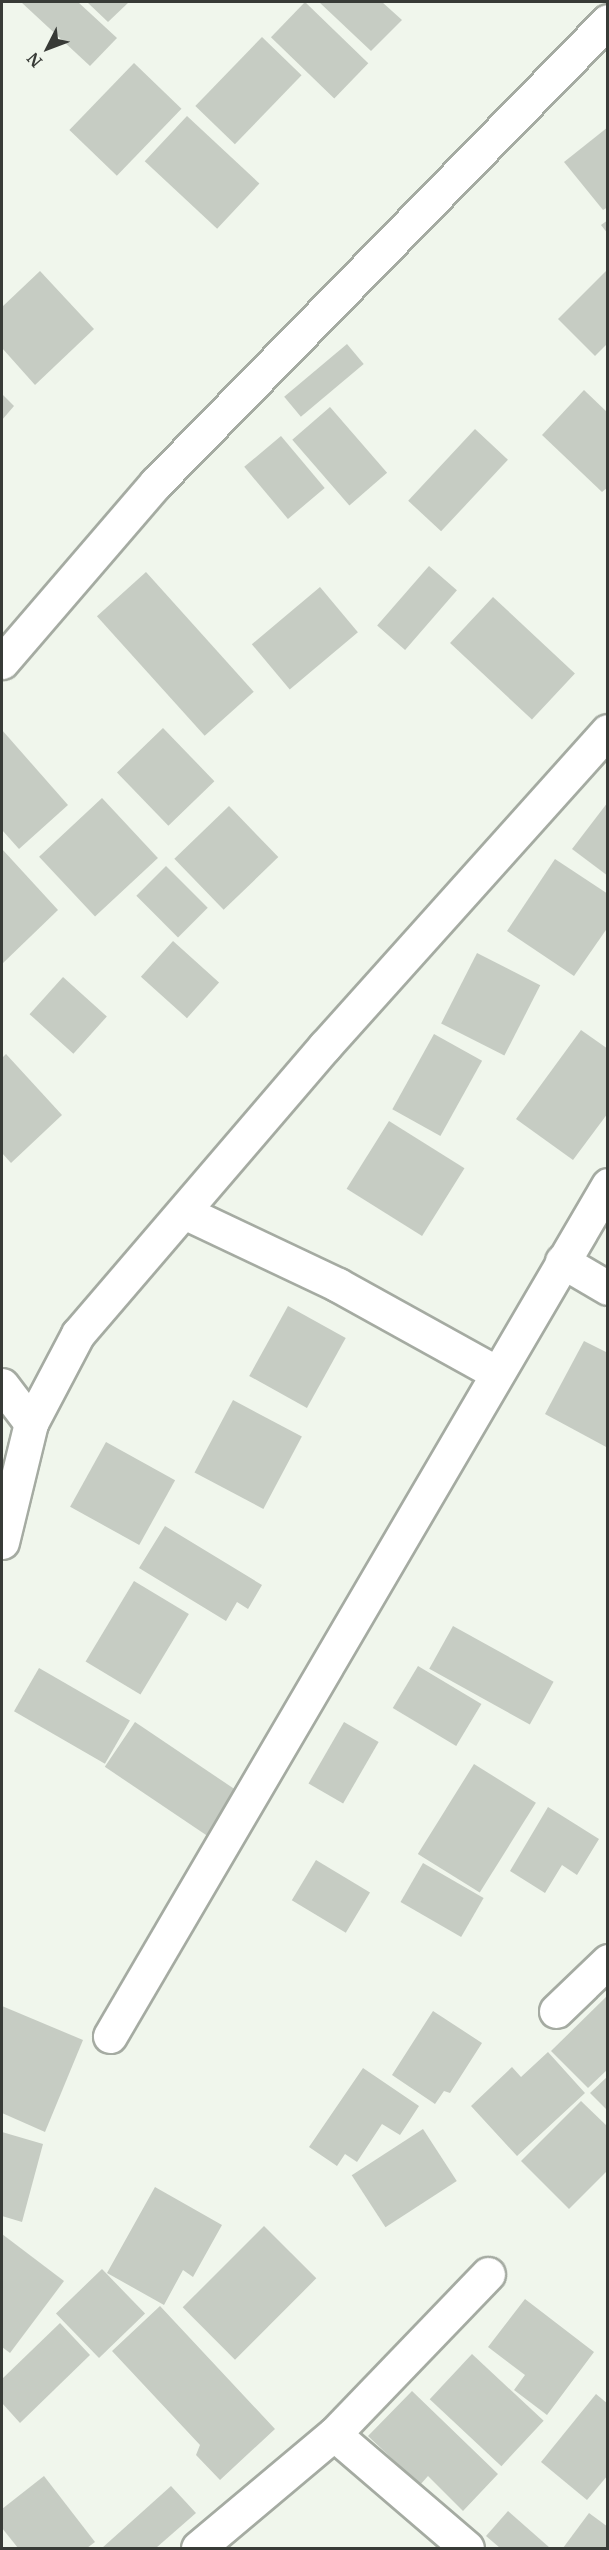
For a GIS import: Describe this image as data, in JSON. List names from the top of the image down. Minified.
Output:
{"north":"bottom left"}
